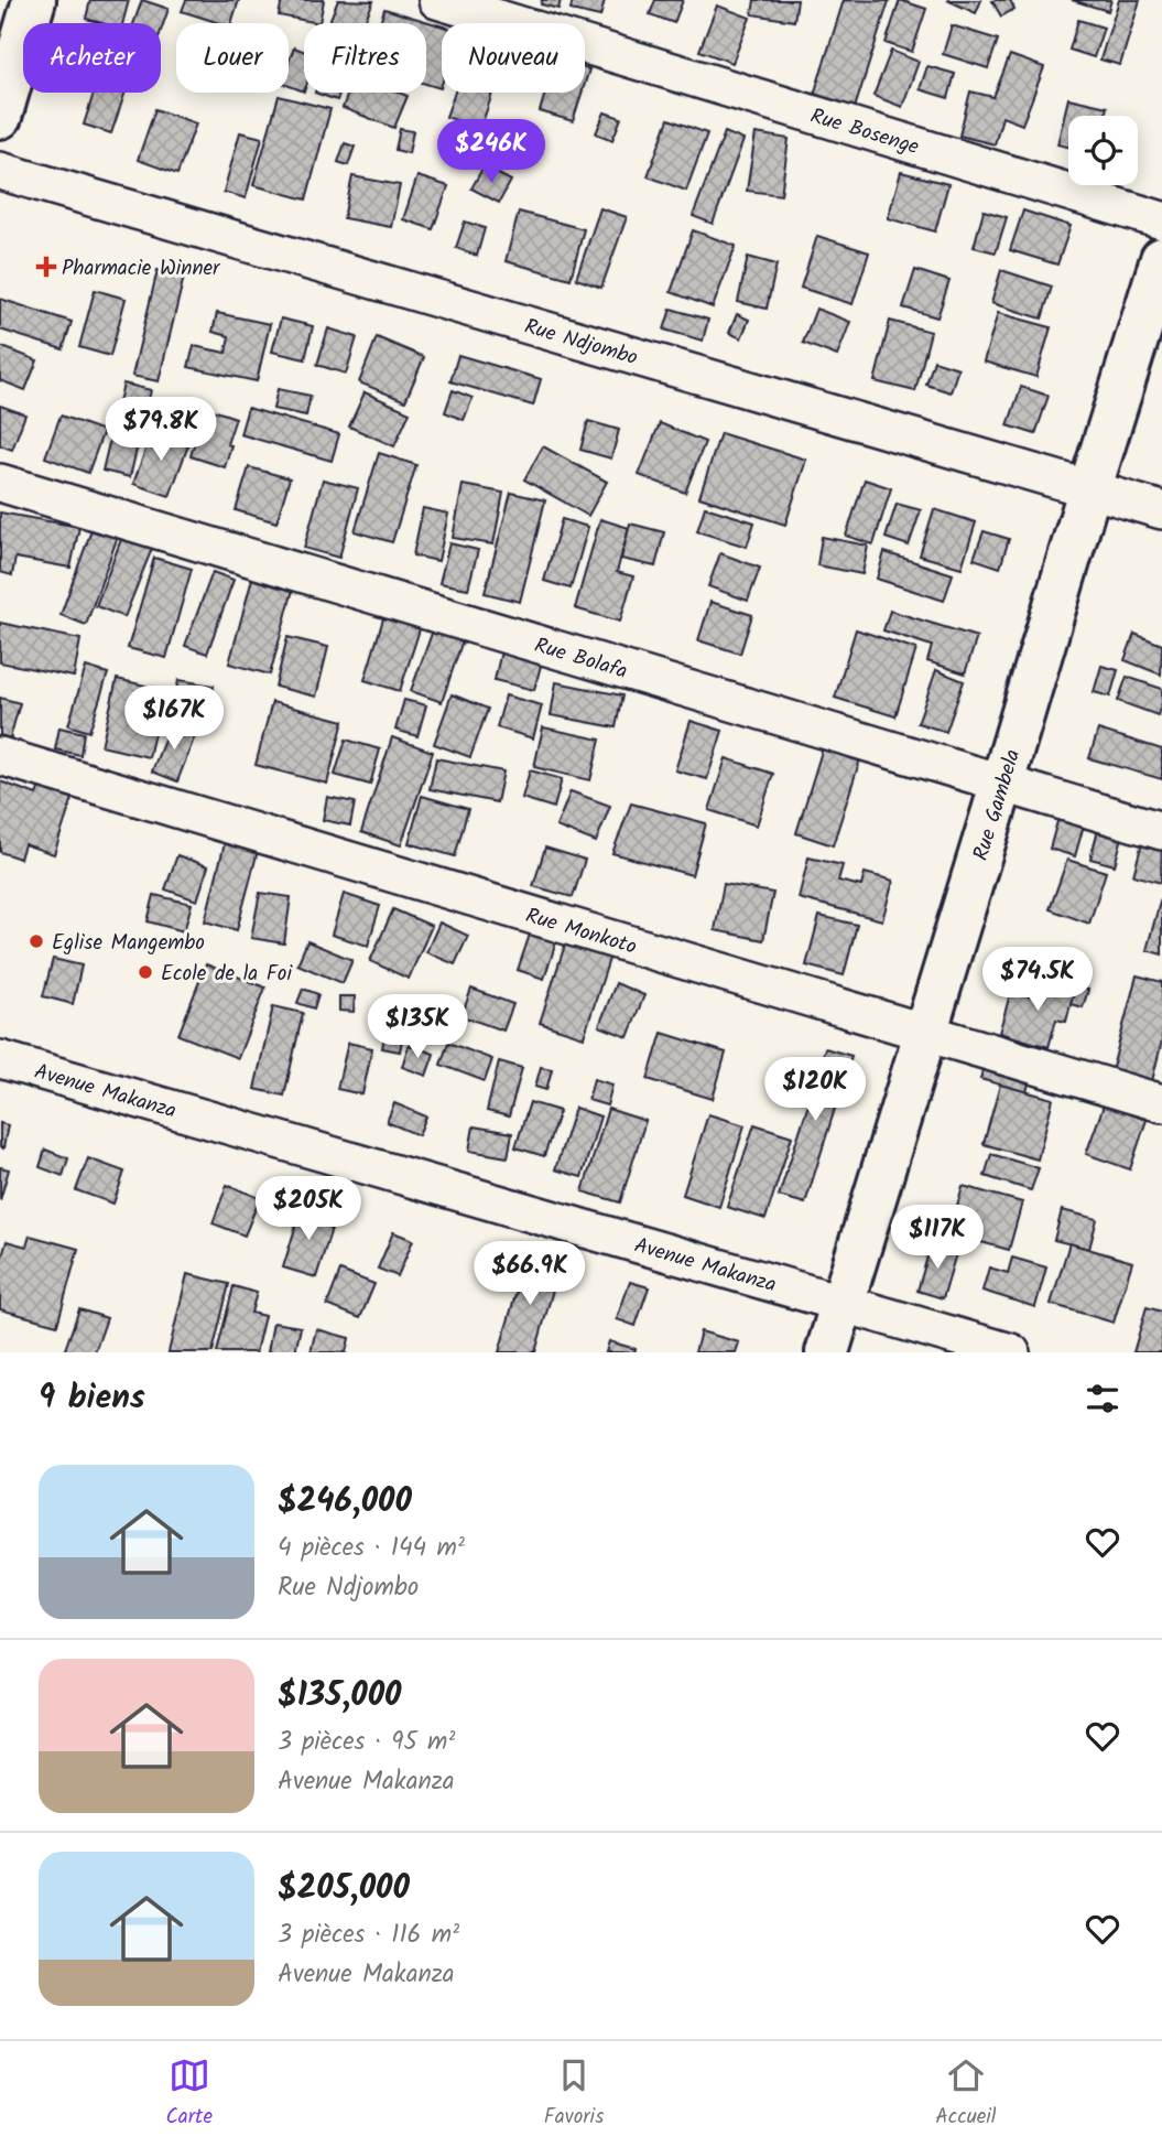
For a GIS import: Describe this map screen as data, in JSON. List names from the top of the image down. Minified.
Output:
{"streets":{"street":["Rue Bosenge","Rue Ndjombo","Rue Bolafa","Rue Gambela","Rue Monkoto","Avenue Makanza"]},"crossings":[["Rue Ndjombo","Rue Gambela"],["Rue Bolafa","Rue Gambela"],["Rue Gambela","Rue Monkoto"],["Rue Gambela","Avenue Makanza"]],"places":{"health":["Pharmacie Winner"],"other":["Eglise Mangembo","Ecole de la Foi"]},"page":{"chip":["Acheter","Louer","Filtres","Nouveau"],"price":["$246K","$79.8K","$167K","$74.5K","$135K","$120K","$205K","$117K","$66.9K"],"heading":"9 biens","list":[{"name":"$246,000","note":"4 pièces · 144 m² · Rue Ndjombo"},{"name":"$135,000","note":"3 pièces · 95 m² · Avenue Makanza"},{"name":"$205,000","note":"3 pièces · 116 m² · Avenue Makanza"}],"tabs":["Carte","Favoris","Accueil"]}}
